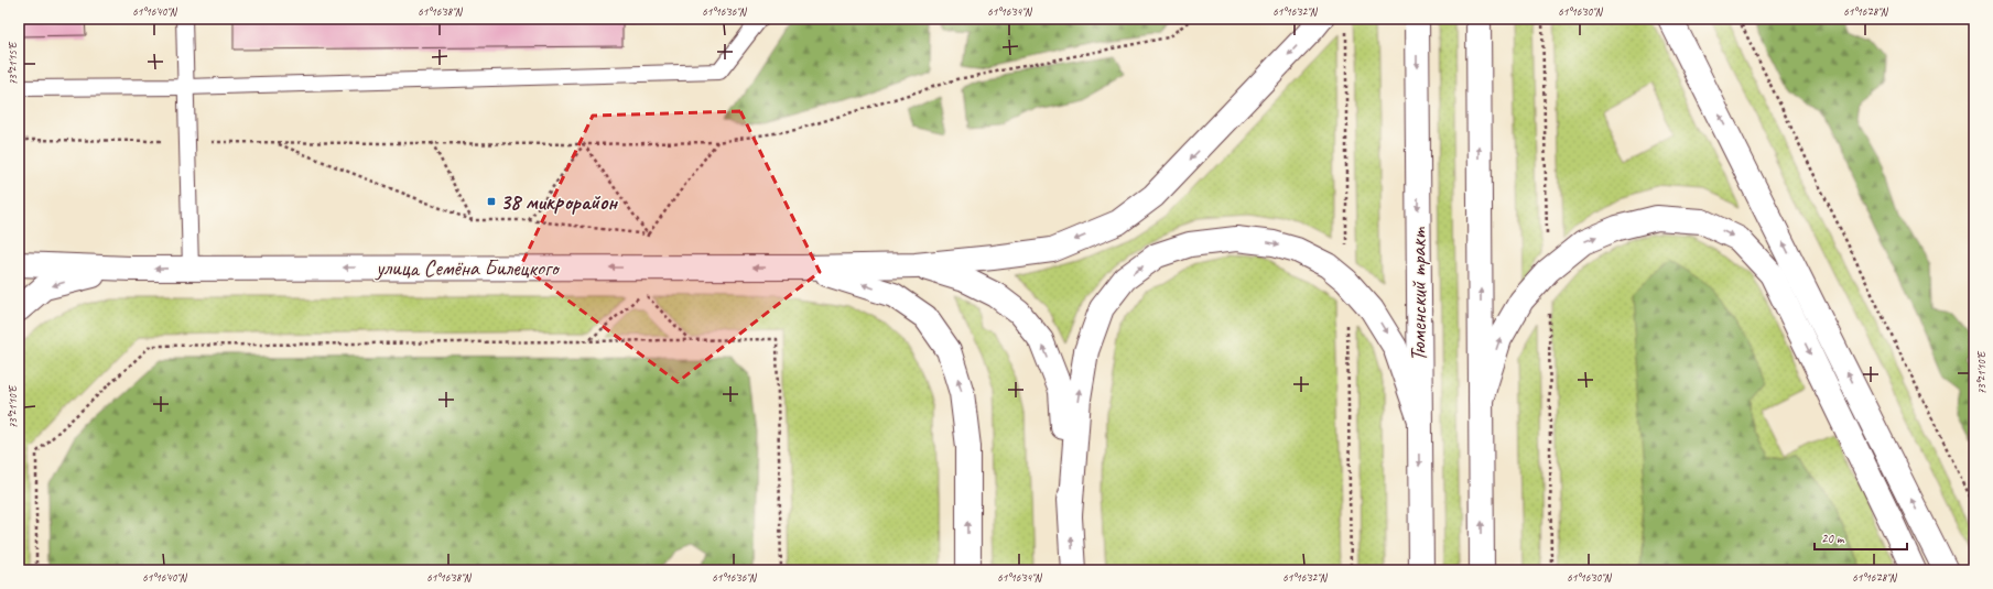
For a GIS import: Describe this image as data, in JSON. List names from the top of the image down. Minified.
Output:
{"streets":{"main road":["улица Семёна Билецкого","Тюменский тракт"]},"one_way":["улица Семёна Билецкого"],"places":{"transit":["38 микрорайон"]},"scale_bar":"20 m","coordinates":["61°16'40\"N","61°16'38\"N","61°16'36\"N","61°16'34\"N","61°16'32\"N","61°16'30\"N","61°16'28\"N","73°21'15\"E","73°21'10\"E"]}
